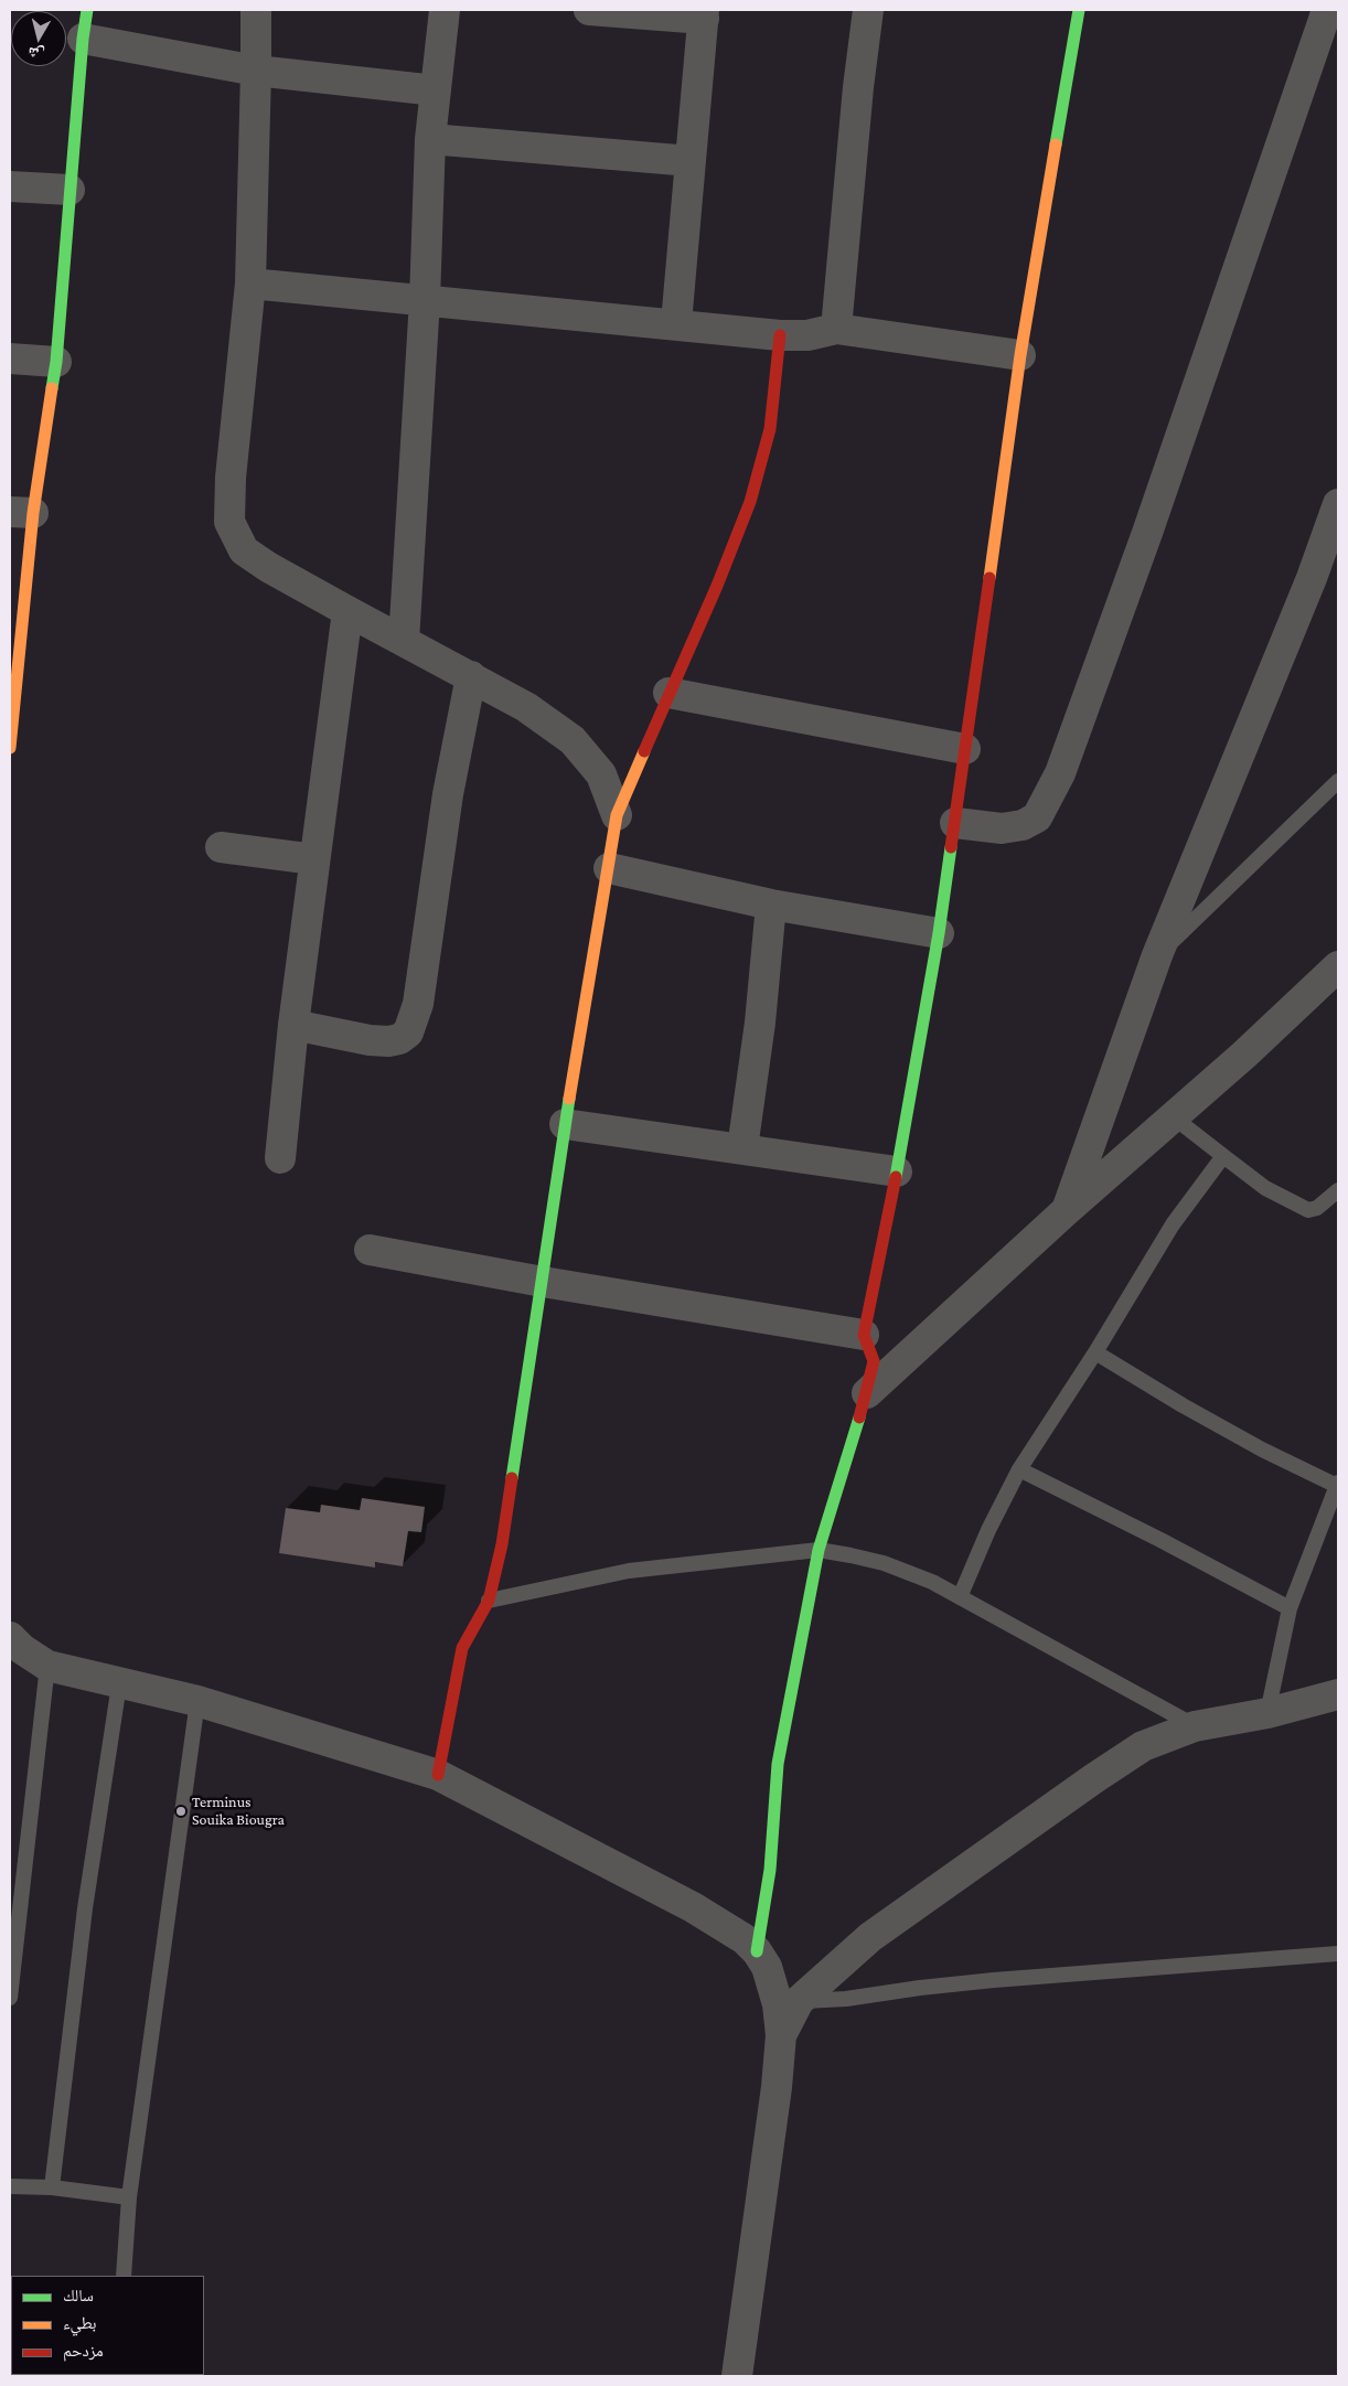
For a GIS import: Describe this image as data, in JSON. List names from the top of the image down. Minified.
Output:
{"places":["Terminus Souika Biougra"],"legend":["سالك","بطيء","مزدحم"],"north":"bottom"}
